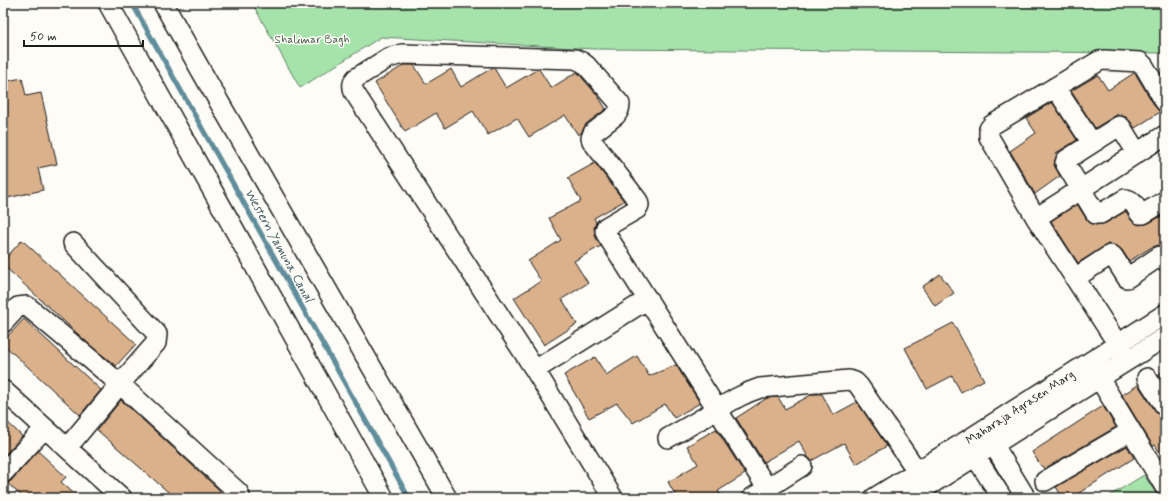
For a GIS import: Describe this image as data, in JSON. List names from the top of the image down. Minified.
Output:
{"streets":{"street":["Maharaja Agrasen Marg"]},"water":["Western Yamuna Canal"],"parks":["Shalimar Bagh"],"scale_bar":"50 m"}
